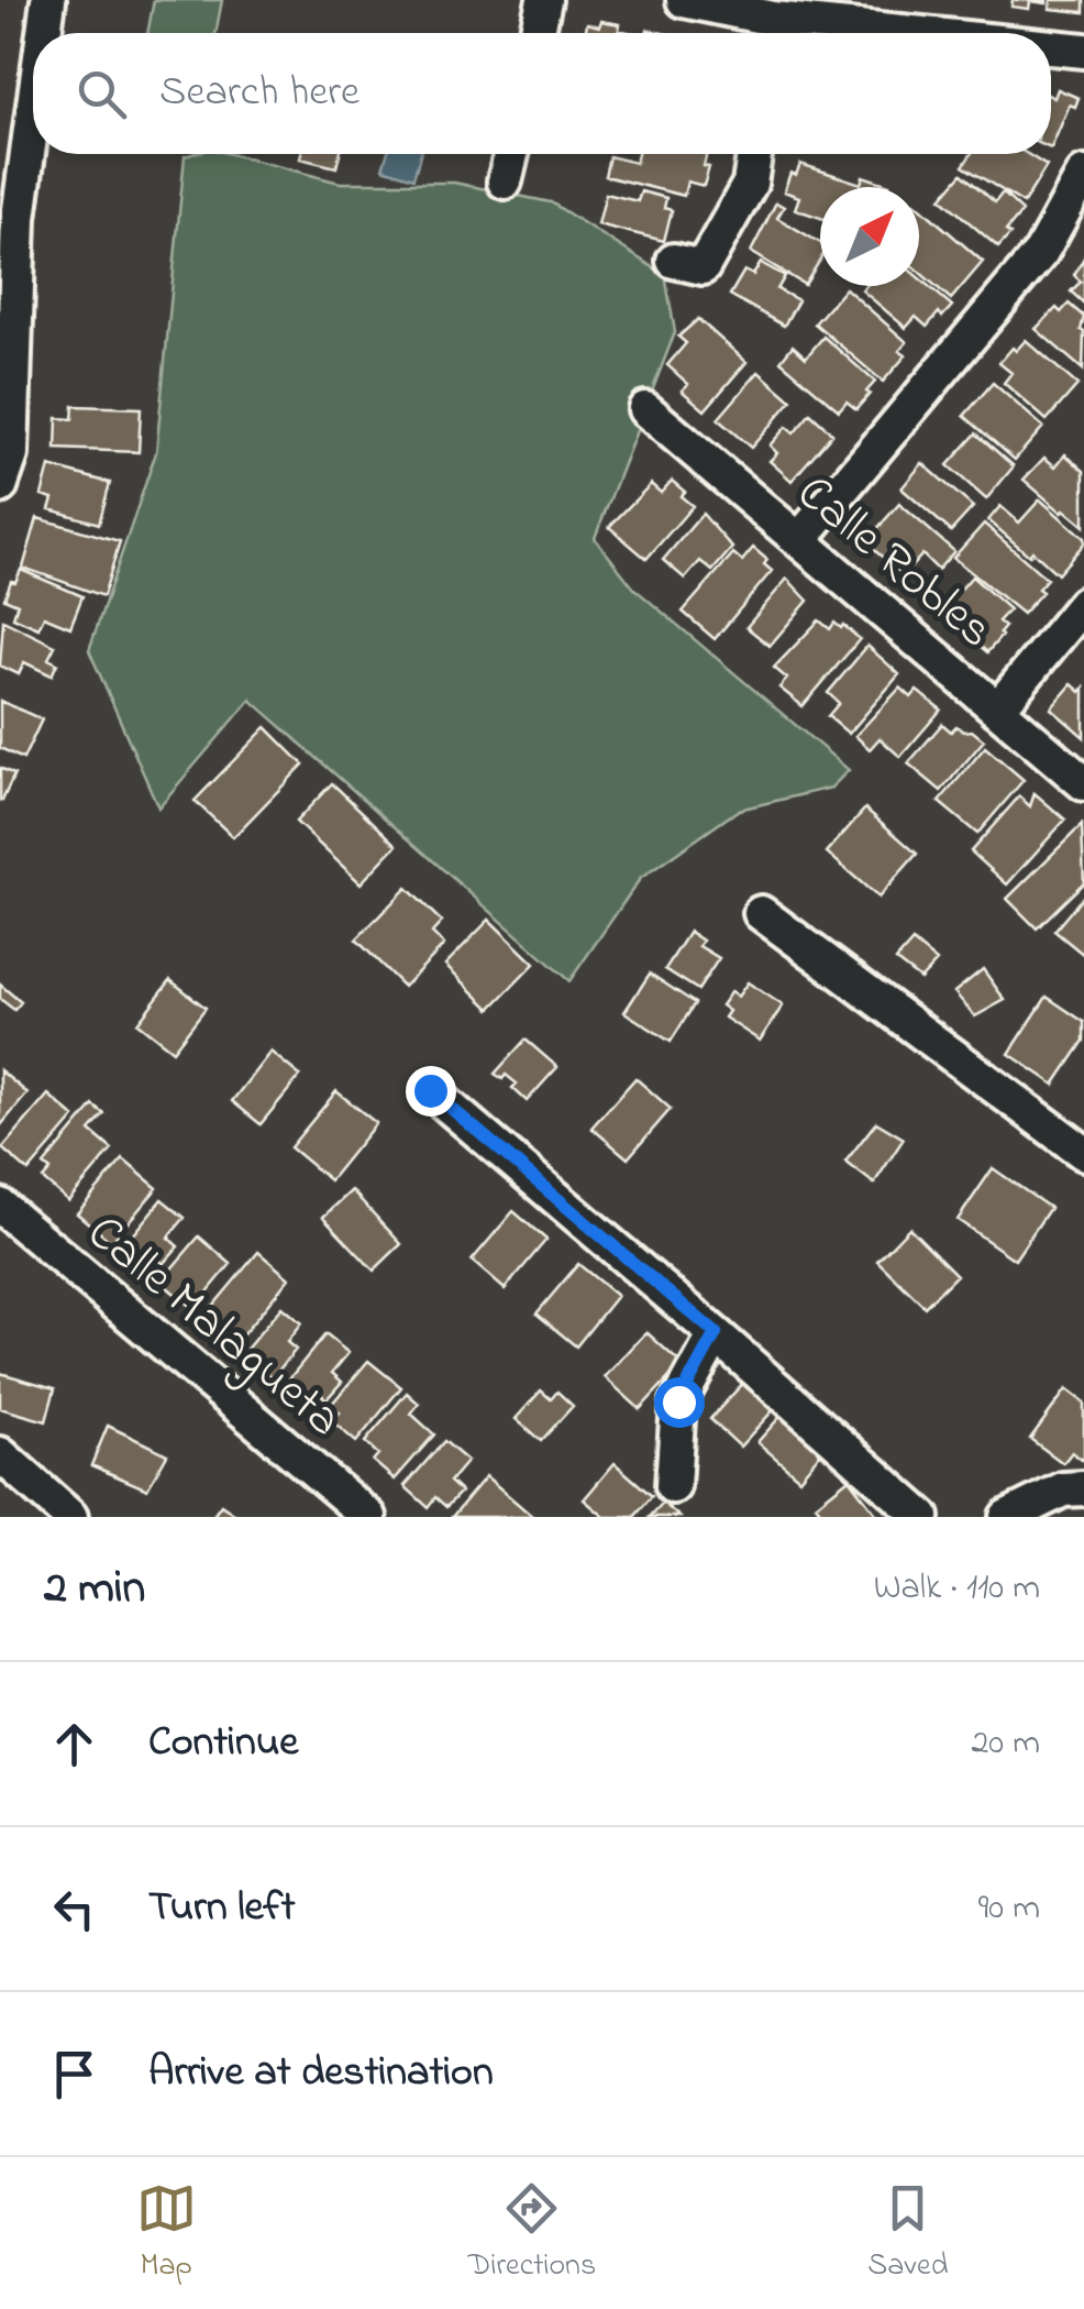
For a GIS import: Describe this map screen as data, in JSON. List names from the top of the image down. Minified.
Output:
{"streets":{"street":["Calle Robles","Calle Malagueta"]},"north":"top right","page":{"search":"Search here","heading":["2 min","Walk · 110 m"],"list":[["Continue","20 m"],["Turn left","90 m"],"Arrive at destination"],"nav":["Map","Directions","Saved"]}}
